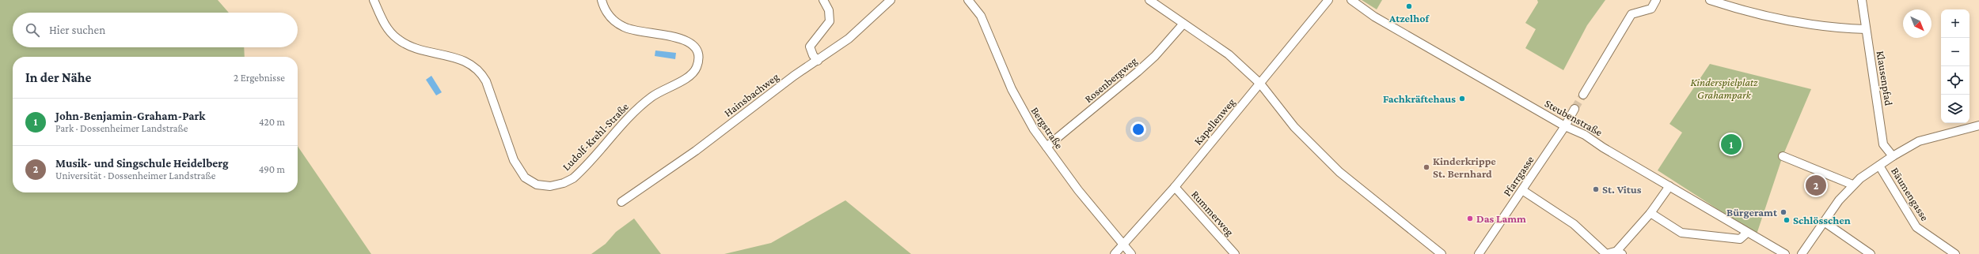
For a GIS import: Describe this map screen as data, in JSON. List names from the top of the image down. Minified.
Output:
{"streets":{"street":["Klausenpfad","Rosenbergweg","Hainsbachweg","Steubenstraße","Kapellenweg","Bergstraße","Ludolf-Krehl-Straße","Pfarrgasse","Bäumengasse","Rummerweg"]},"crossings":[["Rosenbergweg","Bergstraße"],["Steubenstraße","Pfarrgasse"],["Kapellenweg","Bergstraße"],["Kapellenweg","Rummerweg"]],"parks":["Kinderspielplatz Grahampark"],"places":["Atzelhof","Fachkräftehaus","Kinderkrippe St. Bernhard","St. Vitus","Bürgeramt","Das Lamm","Schlösschen"],"north":"bottom right","page":{"map_buttons":["+","−"],"search":"Hier suchen","heading":["In der Nähe","2 Ergebnisse"],"list":[{"mark":"1","name":"John-Benjamin-Graham-Park","note":"Park · Dossenheimer Landstraße","value":"420 m"},{"mark":"2","name":"Musik- und Singschule Heidelberg","note":"Universität · Dossenheimer Landstraße","value":"490 m"}],"pins":["1","2"]}}
